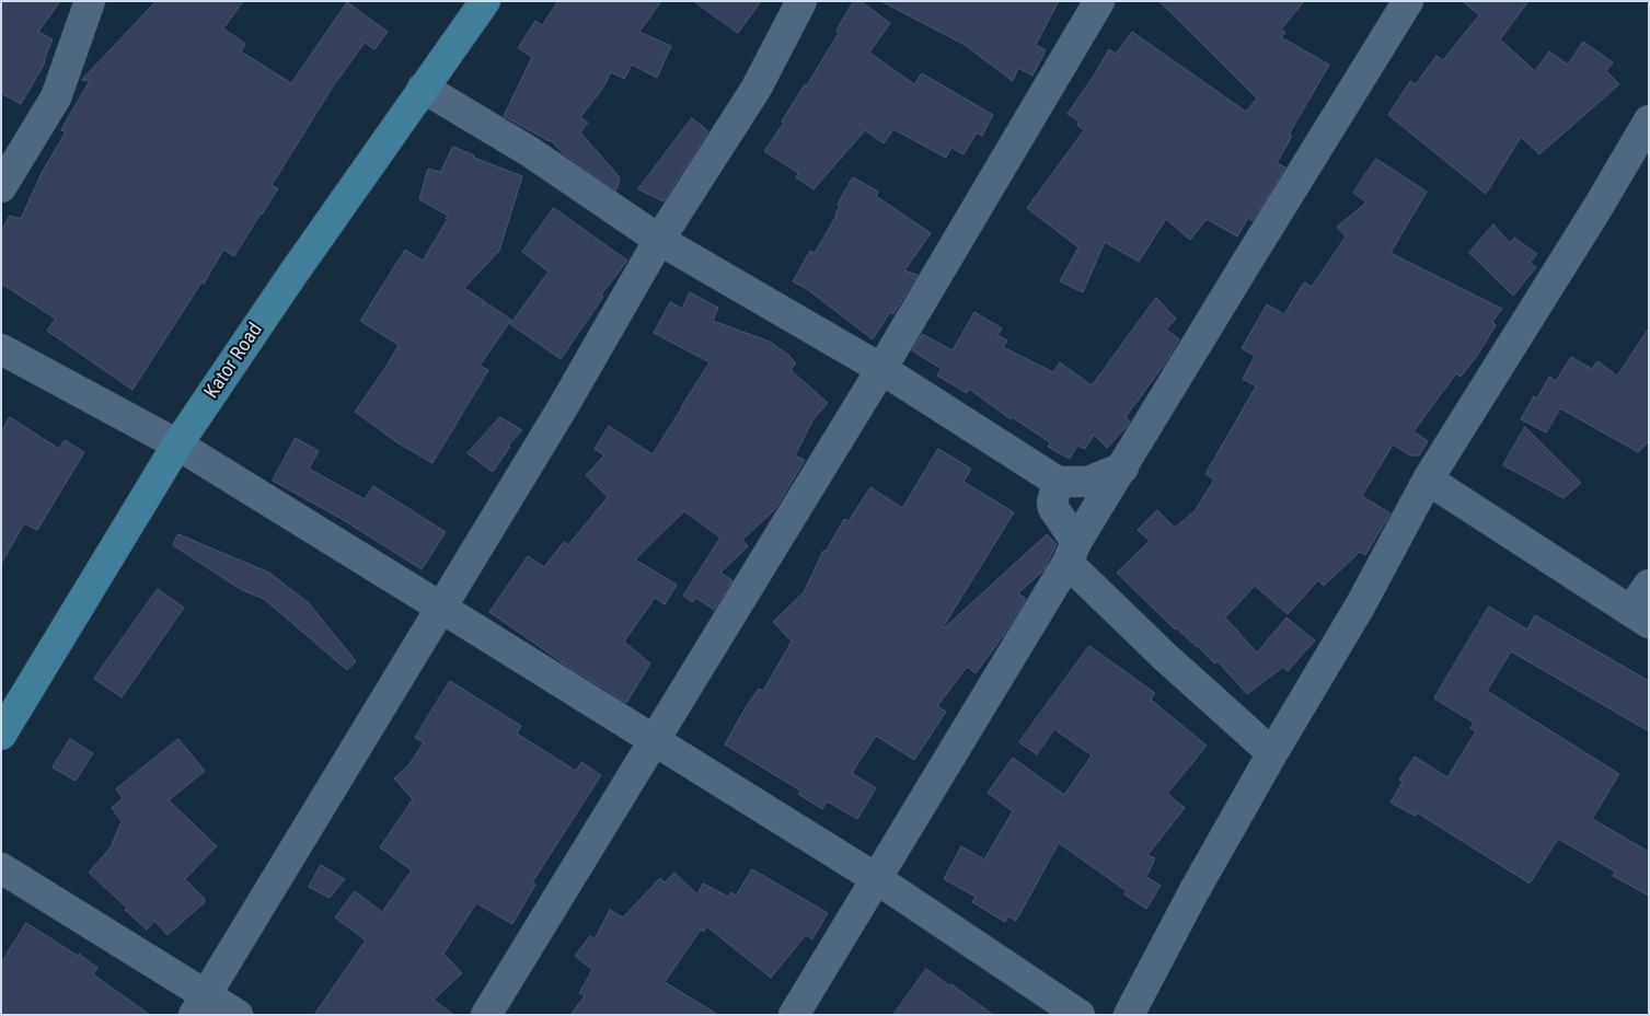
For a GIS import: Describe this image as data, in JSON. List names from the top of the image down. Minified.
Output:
{"streets":{"main road":["Kator Road"]}}
